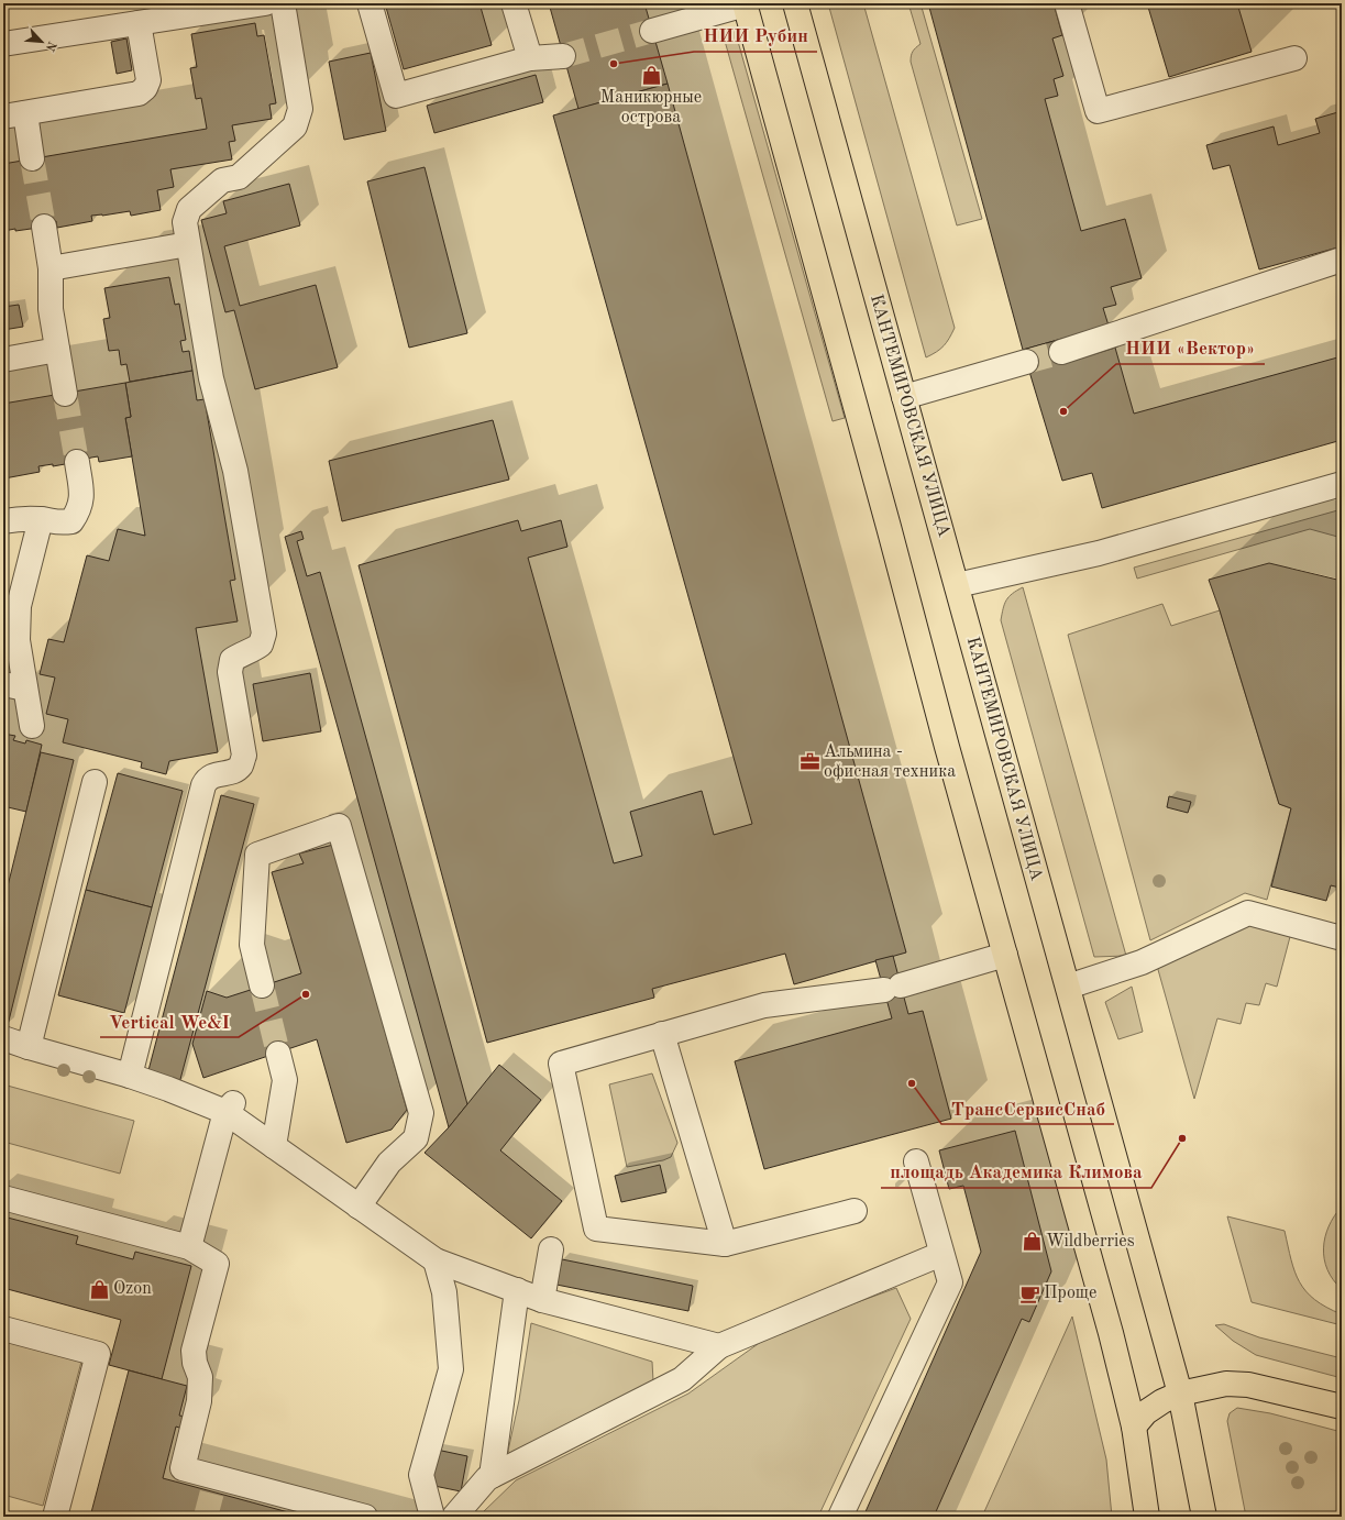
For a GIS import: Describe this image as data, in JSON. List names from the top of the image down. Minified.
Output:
{"streets":{"main road":["КАНТЕМИРОВСКАЯ УЛИЦА"]},"places":{"other":["НИИ Рубин","НИИ «Вектор»","Vertical We&I","ТрансСервисСнаб","площадь Академика Климова"],"shop":["Маникюрные острова","Wildberries","Ozon"],"office":["Альмина - офисная техника"],"cafe":["Проще"]},"north":"bottom right"}
